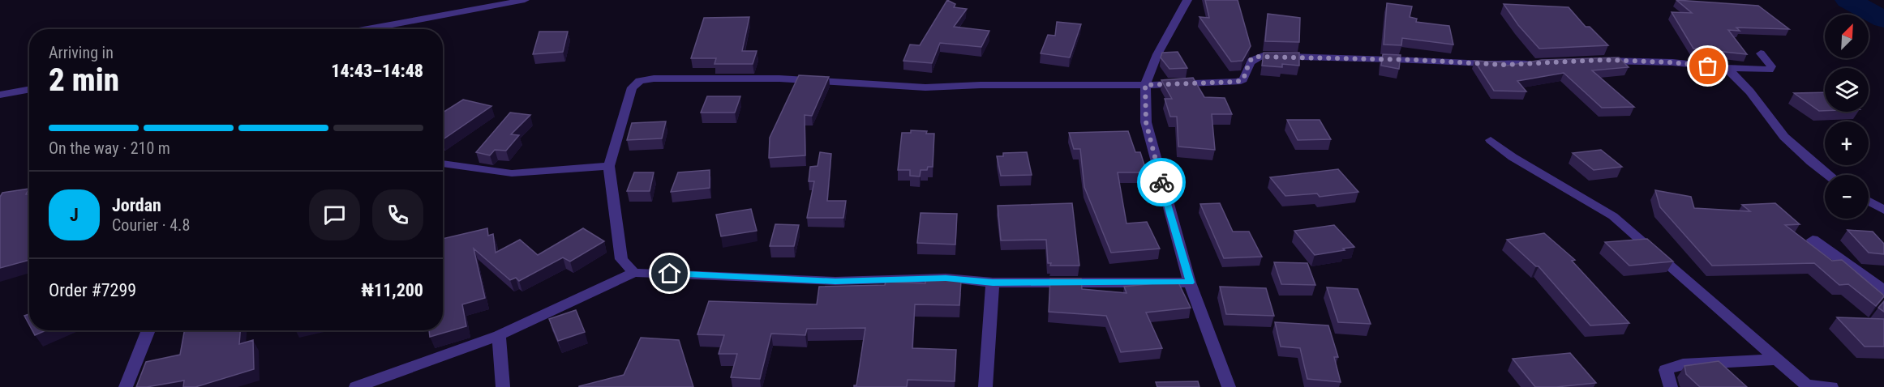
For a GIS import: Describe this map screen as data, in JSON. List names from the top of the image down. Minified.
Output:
{"north":"top right","page":{"map_buttons":["+","−"],"heading":["2 min","Arriving in","14:43–14:48"],"panel":["Jordan","Courier · 4.8","Order #7299","₦11,200"],"bar":"On the way · 210 m","round":"J"}}
